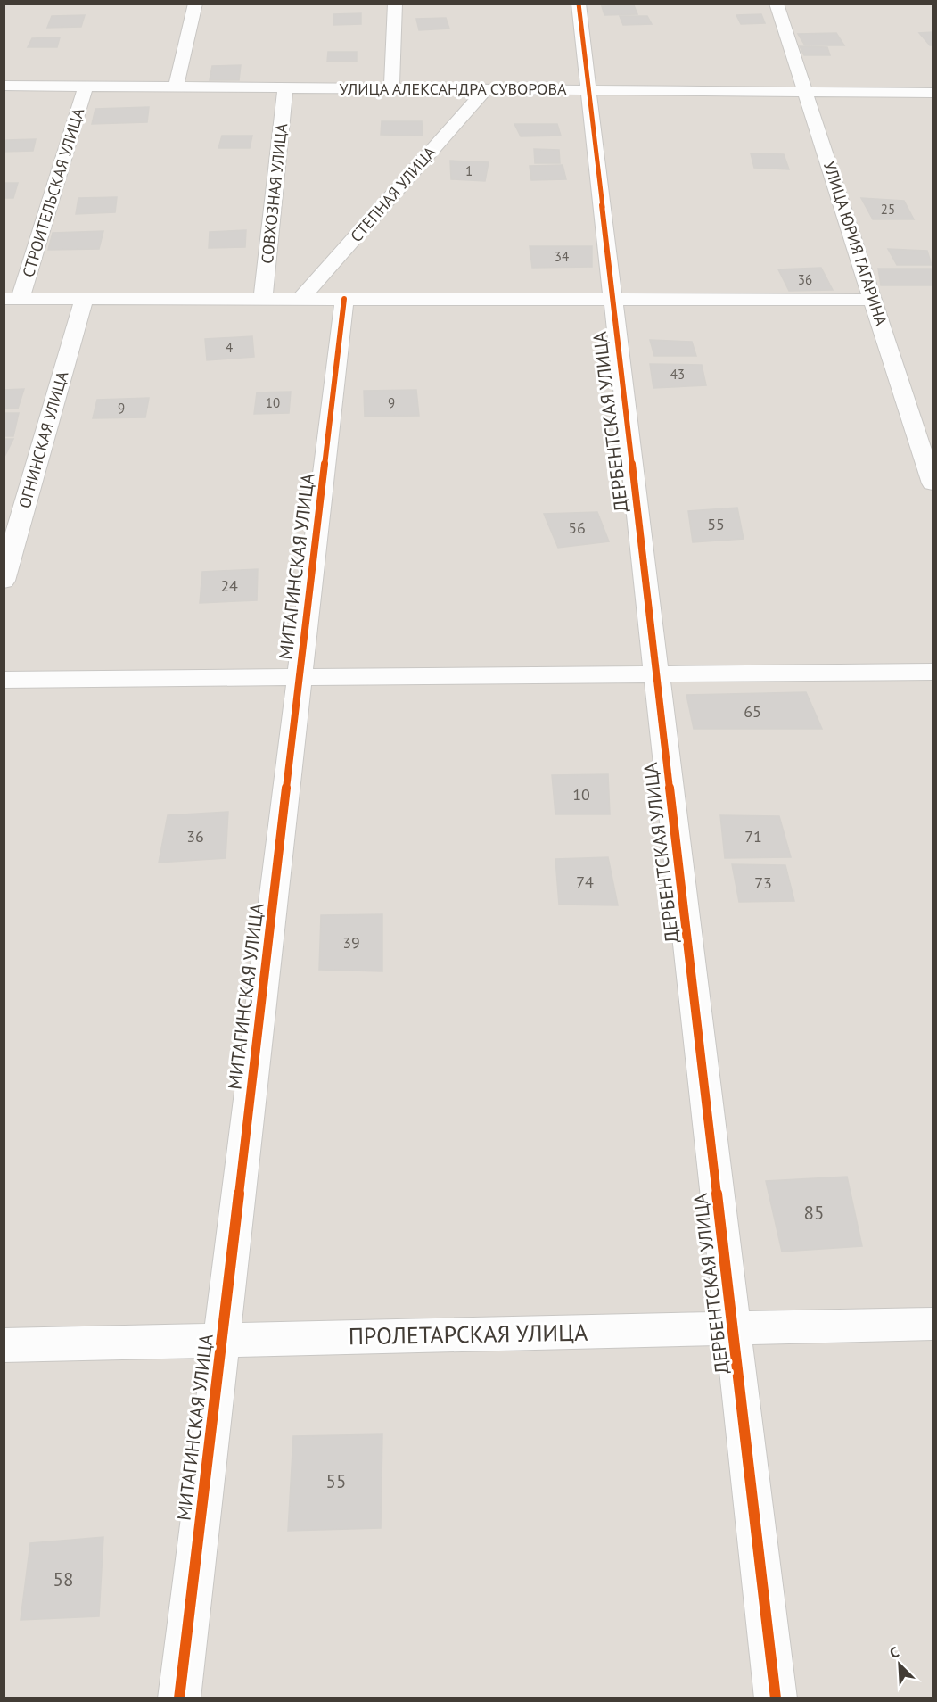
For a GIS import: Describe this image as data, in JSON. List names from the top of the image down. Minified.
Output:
{"streets":{"street":["УЛИЦА АЛЕКСАНДРА СУВОРОВА","СТРОИТЕЛЬСКАЯ УЛИЦА","СОВХОЗНАЯ УЛИЦА","СТЕПНАЯ УЛИЦА","УЛИЦА ЮРИЯ ГАГАРИНА","ДЕРБЕНТСКАЯ УЛИЦА","ОГНИНСКАЯ УЛИЦА","МИТАГИНСКАЯ УЛИЦА","ПРОЛЕТАРСКАЯ УЛИЦА"]},"crossings":[["УЛИЦА АЛЕКСАНДРА СУВОРОВА","СТРОИТЕЛЬСКАЯ УЛИЦА"],["УЛИЦА АЛЕКСАНДРА СУВОРОВА","СОВХОЗНАЯ УЛИЦА"],["УЛИЦА АЛЕКСАНДРА СУВОРОВА","СТЕПНАЯ УЛИЦА"],["УЛИЦА АЛЕКСАНДРА СУВОРОВА","УЛИЦА ЮРИЯ ГАГАРИНА"],["УЛИЦА АЛЕКСАНДРА СУВОРОВА","ДЕРБЕНТСКАЯ УЛИЦА"],["ДЕРБЕНТСКАЯ УЛИЦА","ПРОЛЕТАРСКАЯ УЛИЦА"],["МИТАГИНСКАЯ УЛИЦА","ПРОЛЕТАРСКАЯ УЛИЦА"]],"house_numbers":["1","25","34","36","4","43","10","9","9","55","56","24","65","10","36","71","74","73","39","85","55","58"],"north":"top left"}
